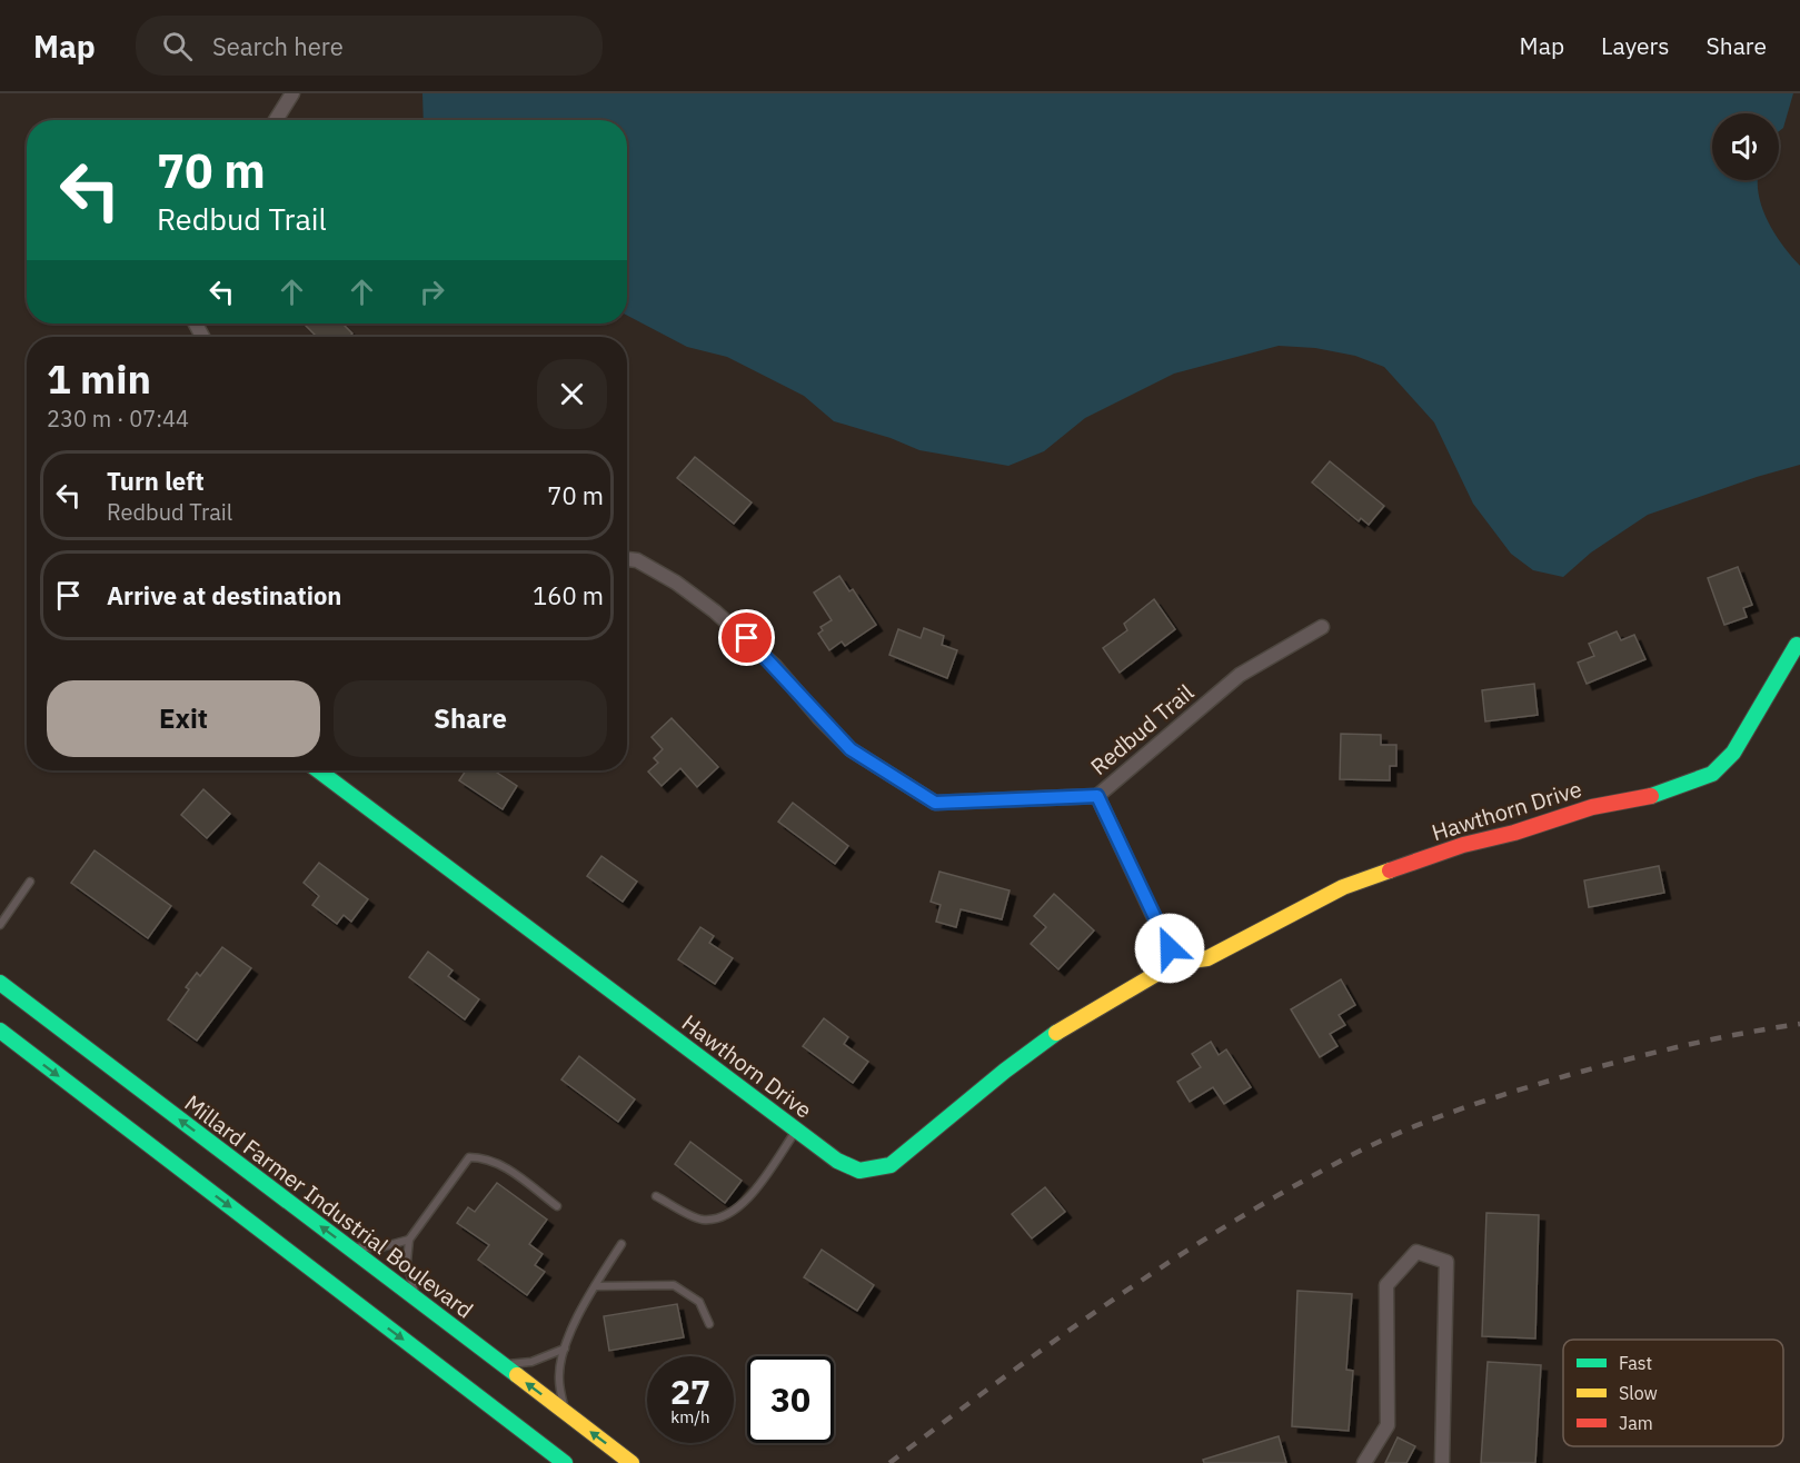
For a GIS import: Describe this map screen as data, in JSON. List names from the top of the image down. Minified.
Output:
{"streets":{"street":["Redbud Trail","Hawthorn Drive","Millard Farmer Industrial Boulevard"]},"legend":["Fast","Slow","Jam"],"page":{"header":"Map","search":"Search here","nav":["Map","Layers","Share"],"turn":["70 m","Redbud Trail"],"heading":["1 min","230 m · 07:44"],"list":[{"name":"Turn left","note":"Redbud Trail","value":"70 m"},{"name":"Arrive at destination","value":"160 m"}],"buttons":["Exit","Share"],"speed":"27 km/h","limit":"30"}}
